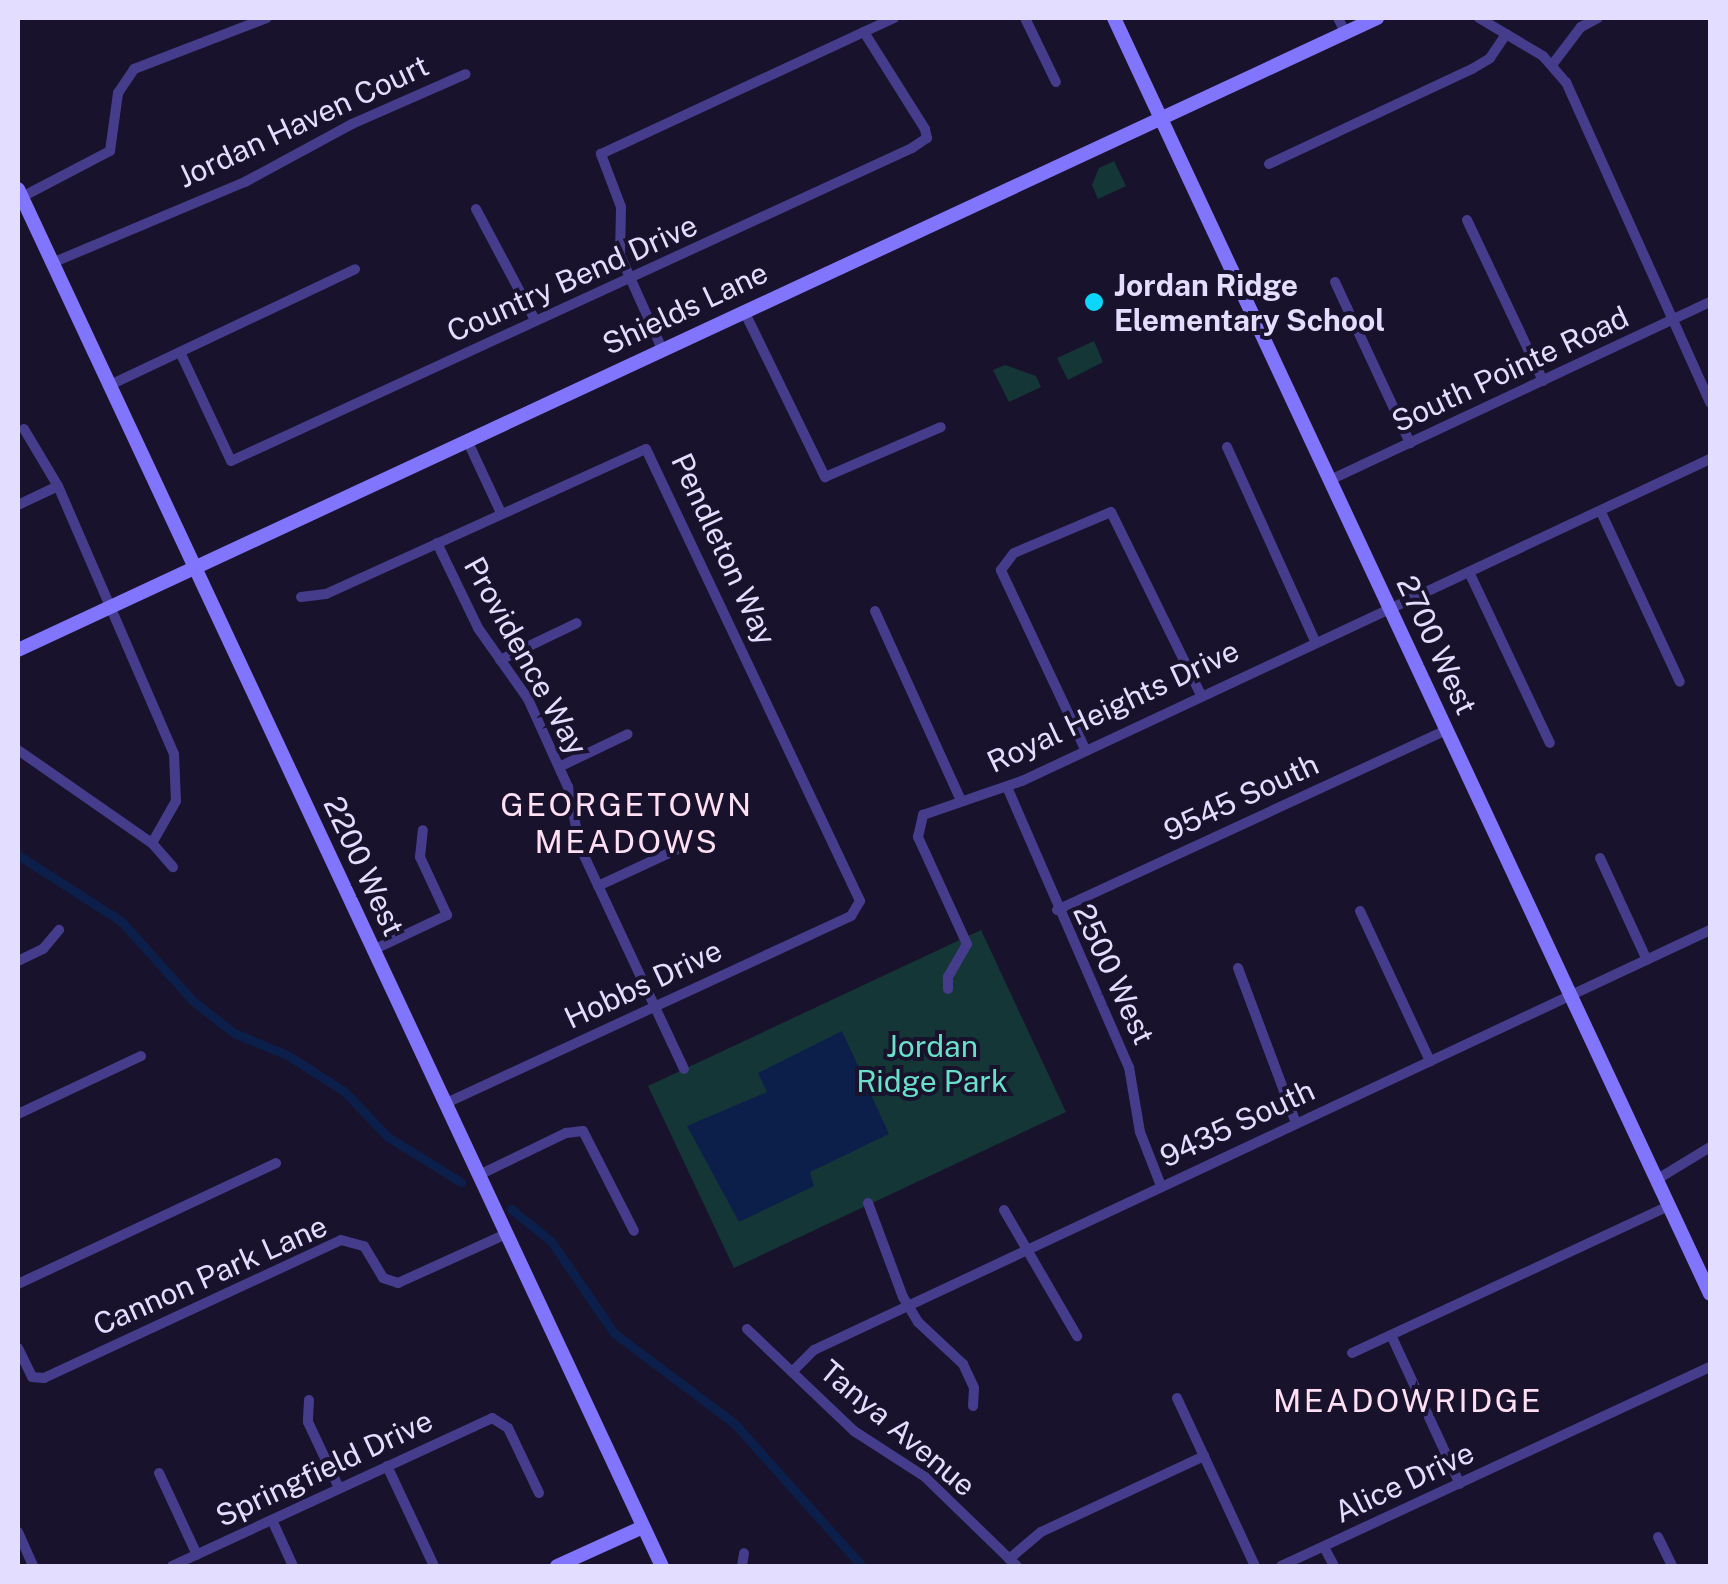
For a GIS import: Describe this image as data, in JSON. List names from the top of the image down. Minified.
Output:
{"streets":{"main road":["Shields Lane","2700 West","2200 West"],"street":["Jordan Haven Court","Country Bend Drive","South Pointe Road","Pendleton Way","Providence Way","Royal Heights Drive","9545 South","2500 West","Hobbs Drive","9435 South","Cannon Park Lane","Tanya Avenue","Springfield Drive","Alice Drive"]},"crossings":[["Jordan Haven Court","2200 West"],["Shields Lane","2700 West"],["Shields Lane","2200 West"],["South Pointe Road","2700 West"],["Pendleton Way","Providence Way"],["Pendleton Way","Hobbs Drive"],["2700 West","Royal Heights Drive"],["2700 West","9545 South"],["2700 West","9435 South"],["Providence Way","Hobbs Drive"],["Royal Heights Drive","2500 West"],["9545 South","2500 West"],["2200 West","Hobbs Drive"],["2200 West","Cannon Park Lane"],["2500 West","9435 South"],["9435 South","Tanya Avenue"]],"districts":["GEORGETOWN MEADOWS","MEADOWRIDGE"],"parks":["Jordan Ridge Park"],"places":["Jordan Ridge Elementary School"]}
